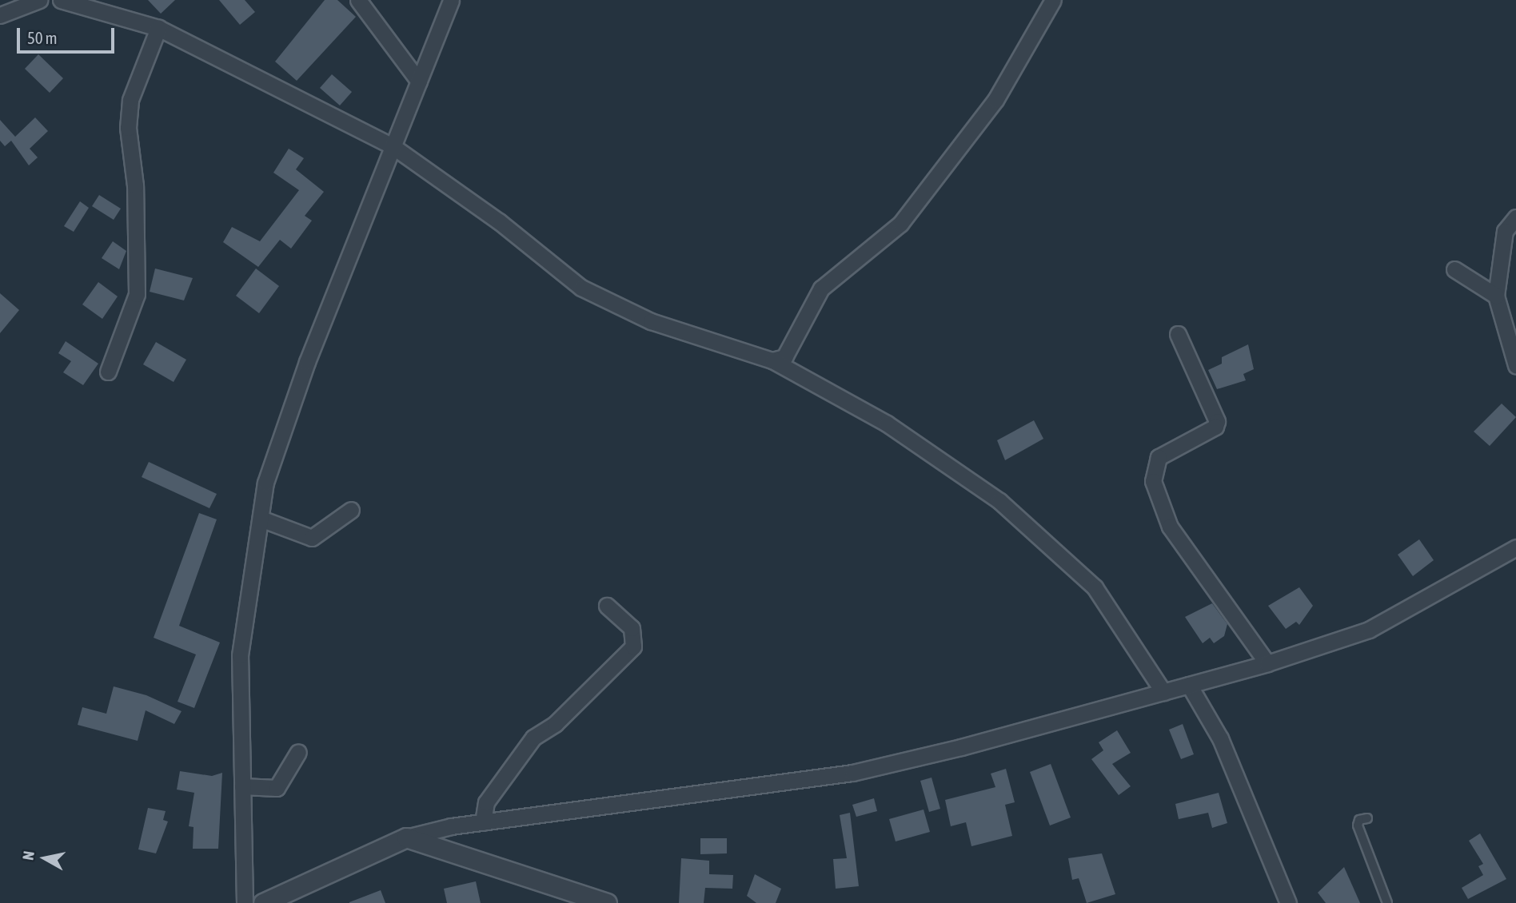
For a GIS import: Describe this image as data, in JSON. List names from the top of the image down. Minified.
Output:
{"scale_bar":"50 m","north":"left"}
